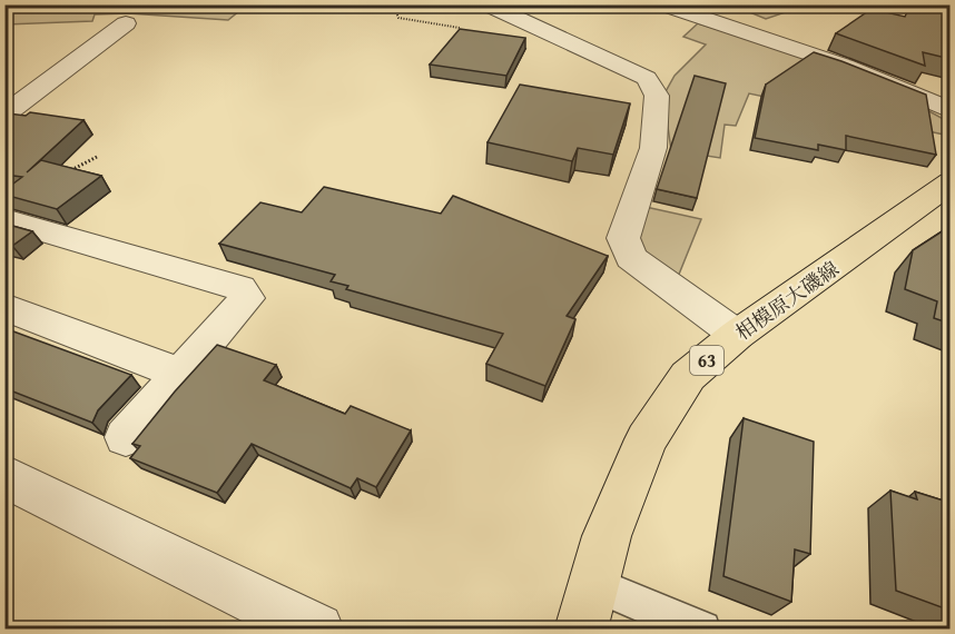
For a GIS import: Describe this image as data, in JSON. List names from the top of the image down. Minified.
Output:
{"streets":{"main road":["相模原大磯線","63"]}}
